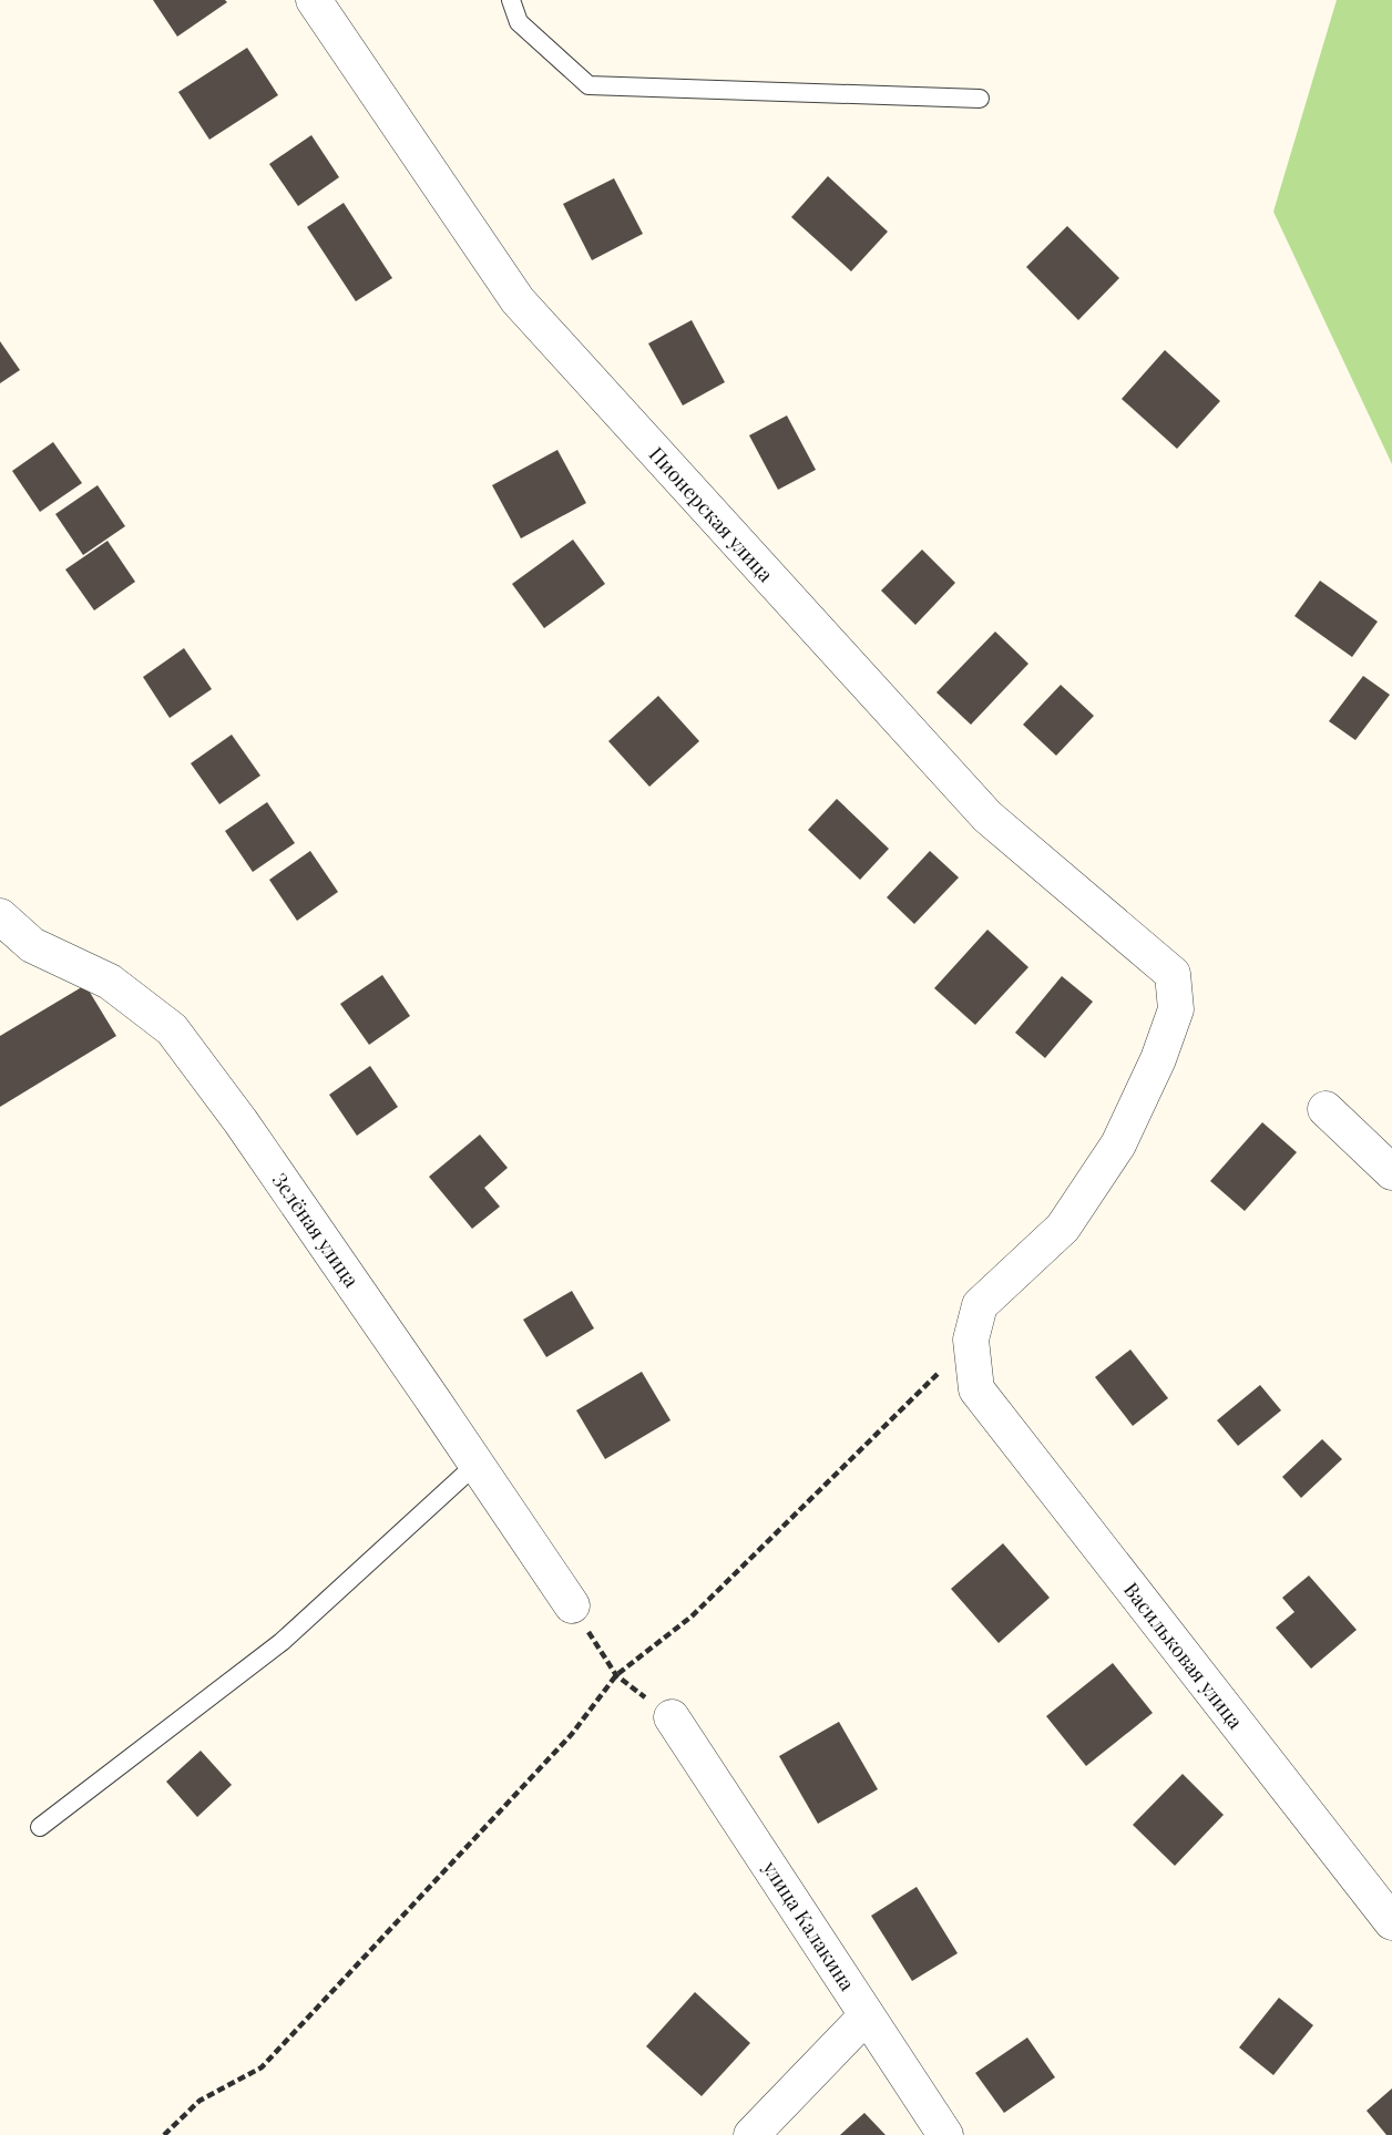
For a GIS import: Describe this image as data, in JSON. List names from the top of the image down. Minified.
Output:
{"streets":{"street":["Пионерская улица","Зелёная улица","Васильковая улица","улица Калакина"]},"crossings":[["Пионерская улица","Васильковая улица"]]}
